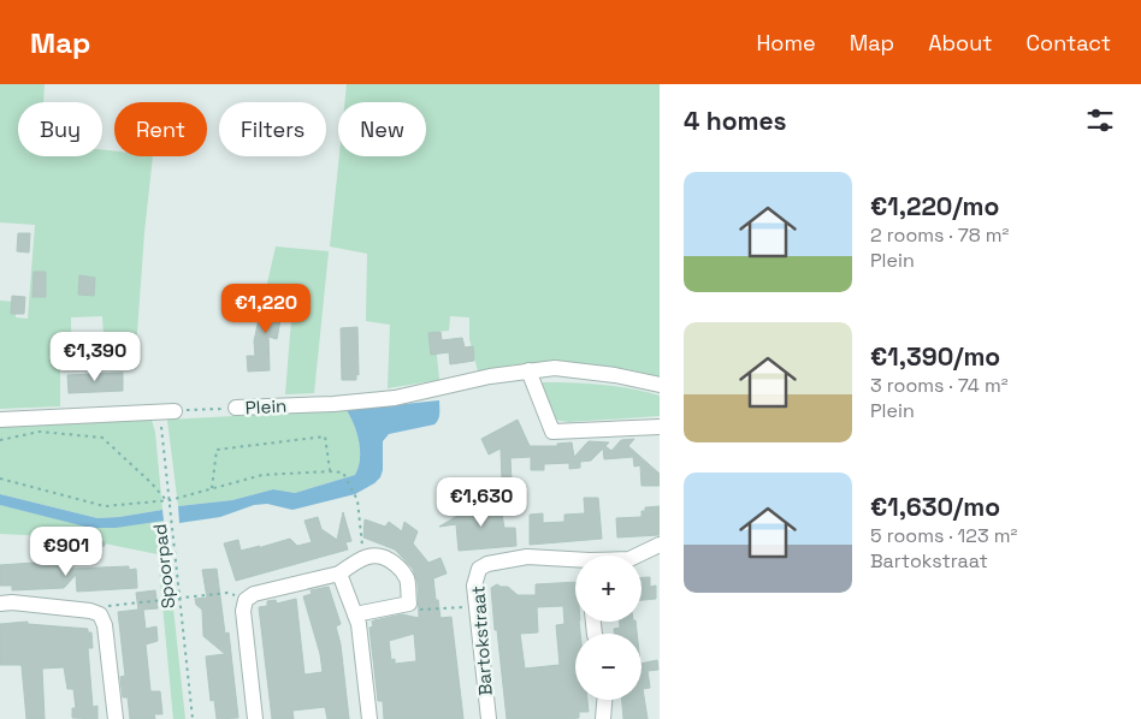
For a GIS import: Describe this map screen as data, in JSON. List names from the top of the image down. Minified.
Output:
{"streets":{"street":["Plein","Bartokstraat"],"path":["Spoorpad"]},"crossings":[["Plein","Spoorpad"]],"page":{"header":"Map","nav":["Home","Map","About","Contact"],"heading":"4 homes","chip":["Buy","Rent","Filters","New"],"list":[{"name":"€1,220/mo","note":"2 rooms · 78 m² · Plein"},{"name":"€1,390/mo","note":"3 rooms · 74 m² · Plein"},{"name":"€1,630/mo","note":"5 rooms · 123 m² · Bartokstraat"}],"price":["€1,220","€1,390","€1,630","€901"],"map_buttons":["+","−"]}}
